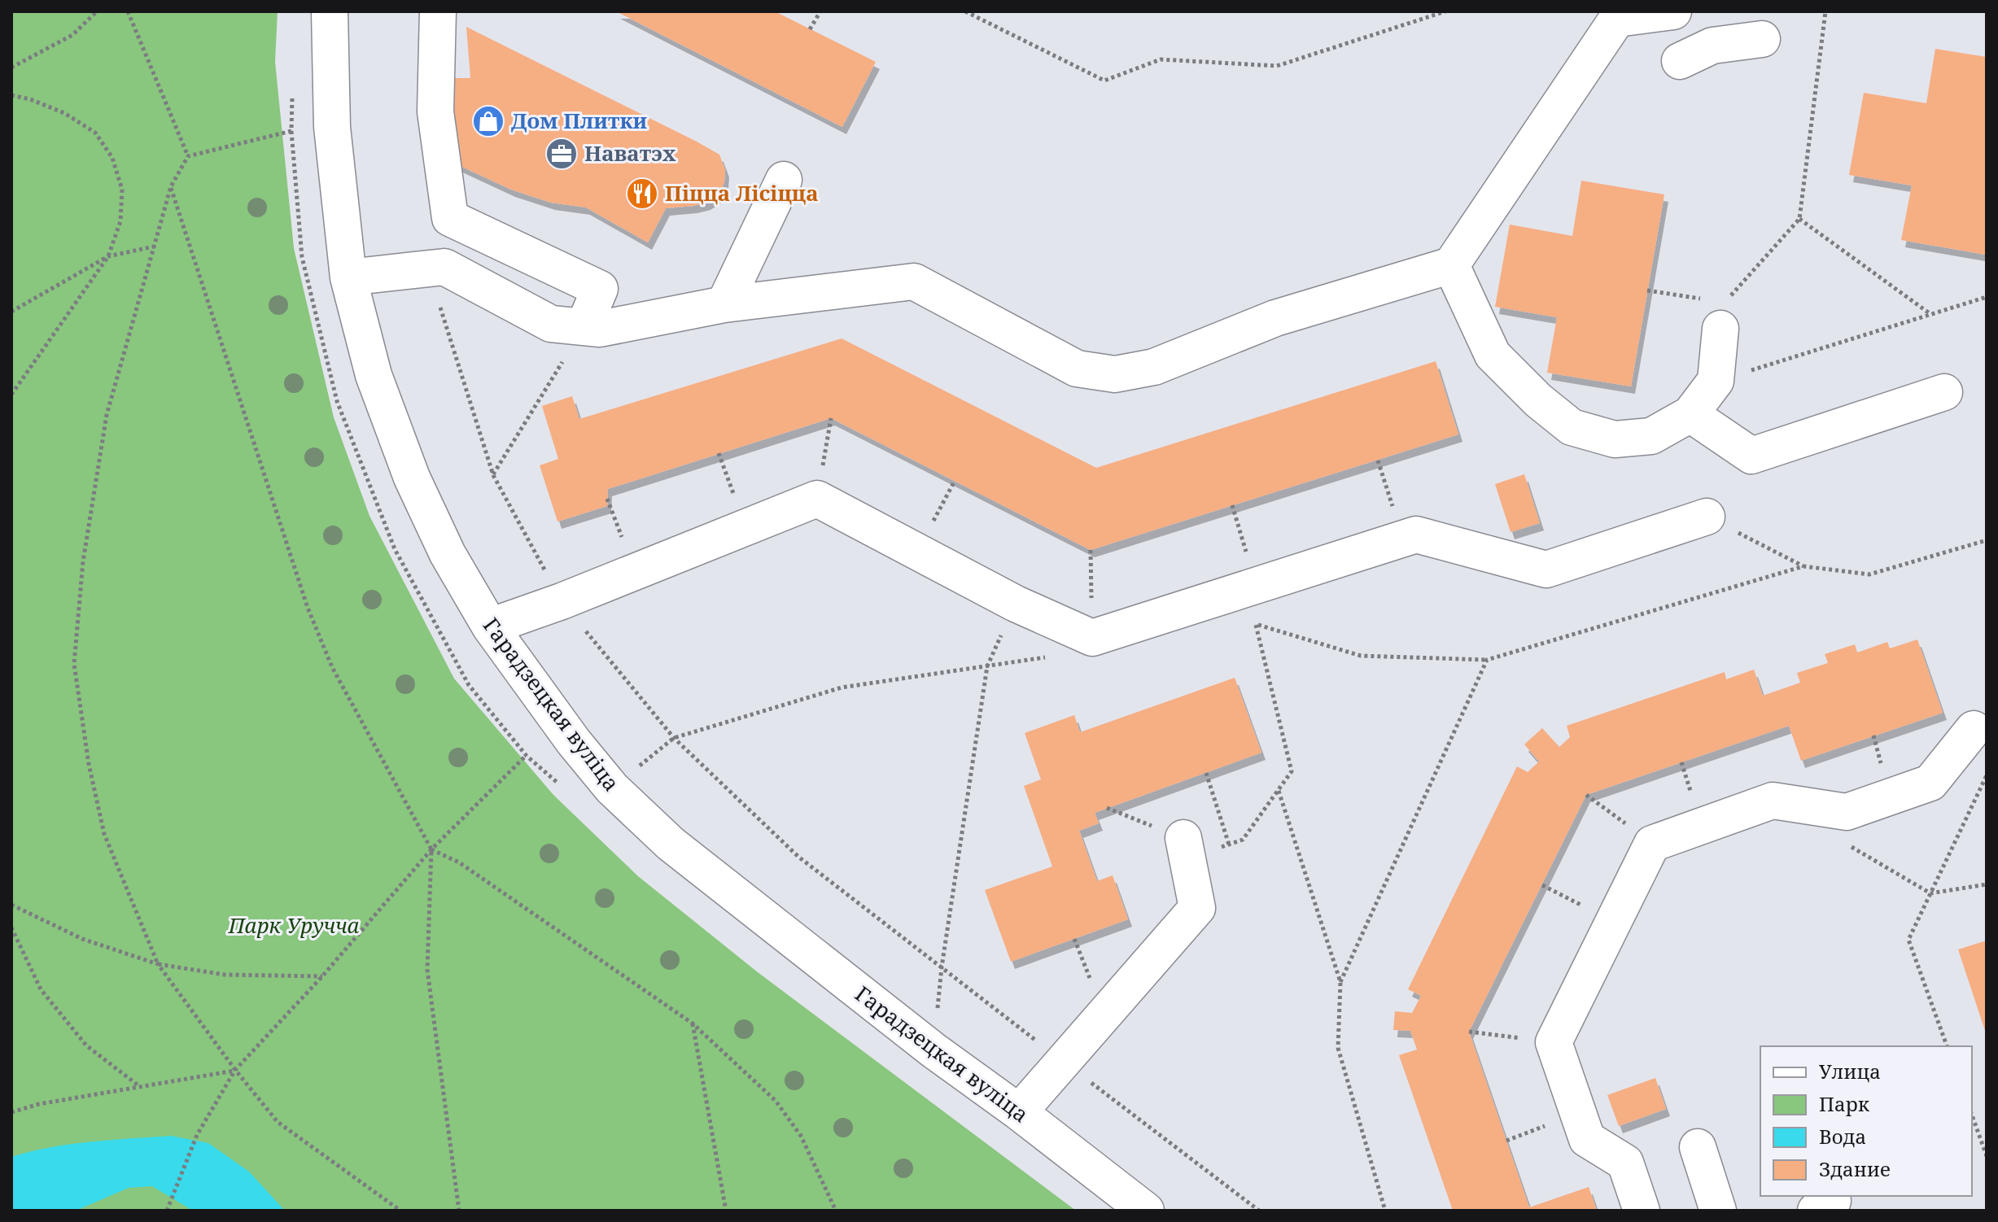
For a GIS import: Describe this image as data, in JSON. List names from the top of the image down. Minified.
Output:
{"streets":{"street":["Гарадзецкая вуліца"]},"parks":["Парк Уручча"],"places":{"shop":["Дом Плитки"],"office":["Наватэх"],"restaurant":["Піцца Лісіцца"]},"legend":["Улица","Парк","Вода","Здание"]}
